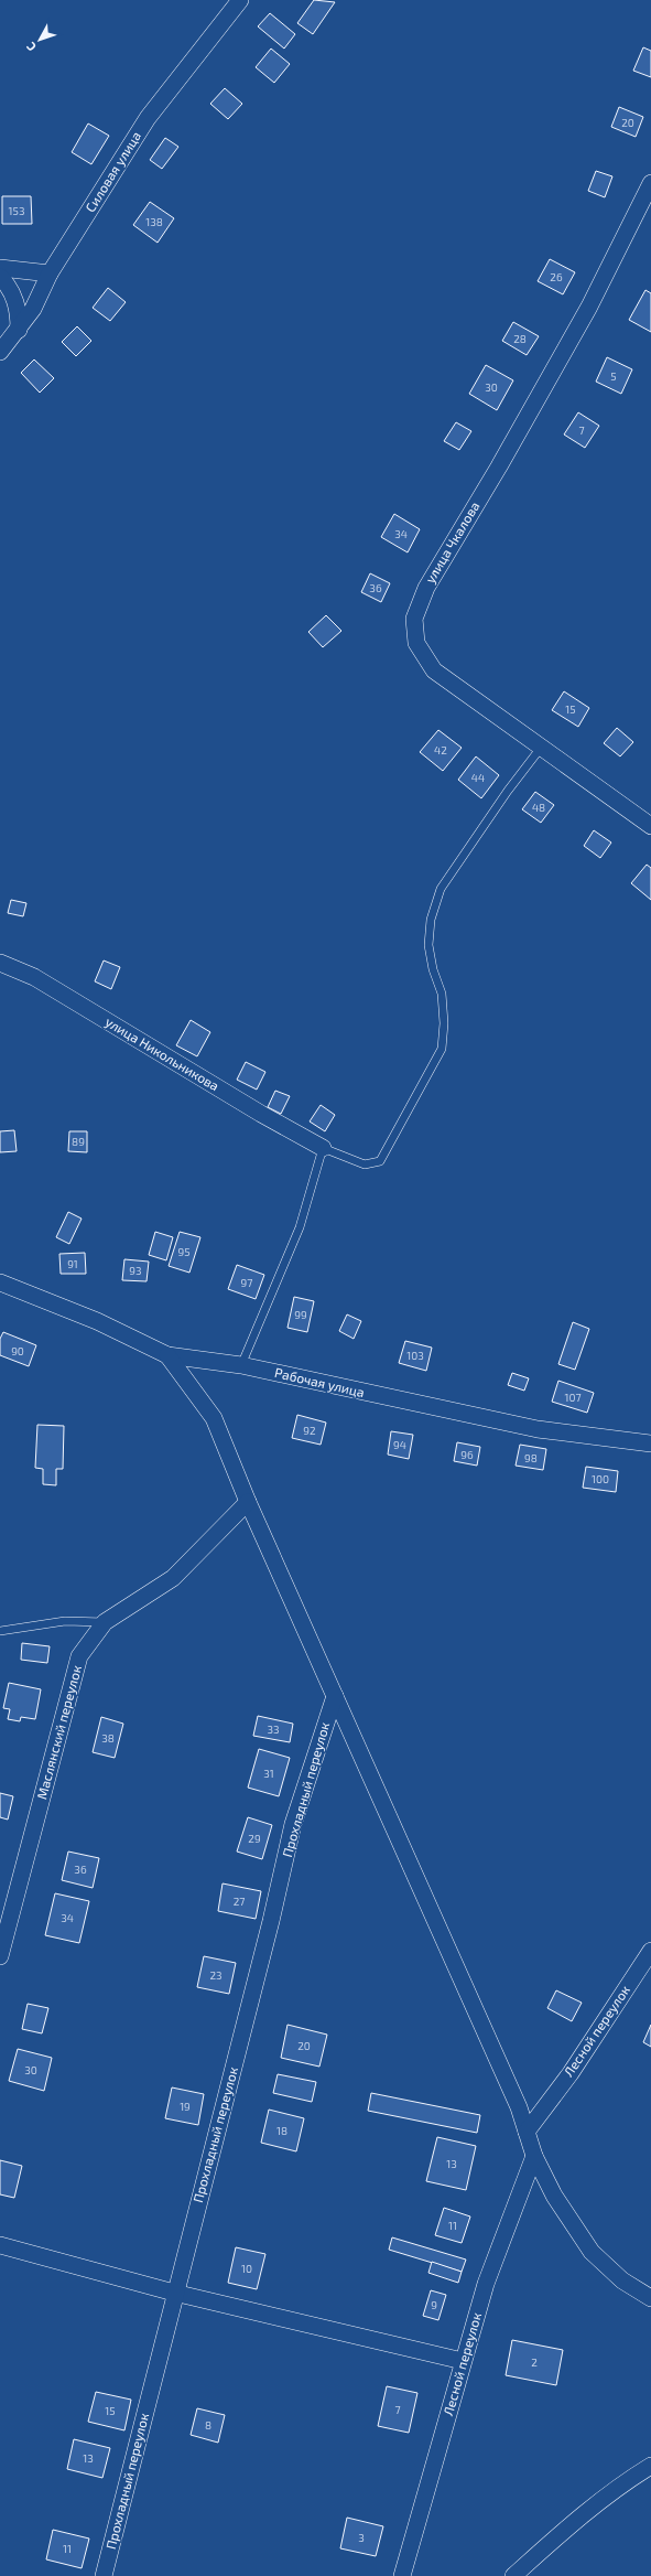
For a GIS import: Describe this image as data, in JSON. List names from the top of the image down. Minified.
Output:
{"streets":{"street":["Силовая улица","улица Чкалова","улица Никольникова","Рабочая улица","Маслянский переулок","Прохладный переулок","Лесной переулок"]},"house_numbers":["20","153","138","26","28","5","30","7","34","36","15","42","44","48","89","95","91","93","97","99","90","103","107","92","94","96","98","100","33","38","31","29","36","27","34","23","20","30","19","18","13","11","10","9","2","7","15","8","13","3","11"],"north":"bottom left"}
